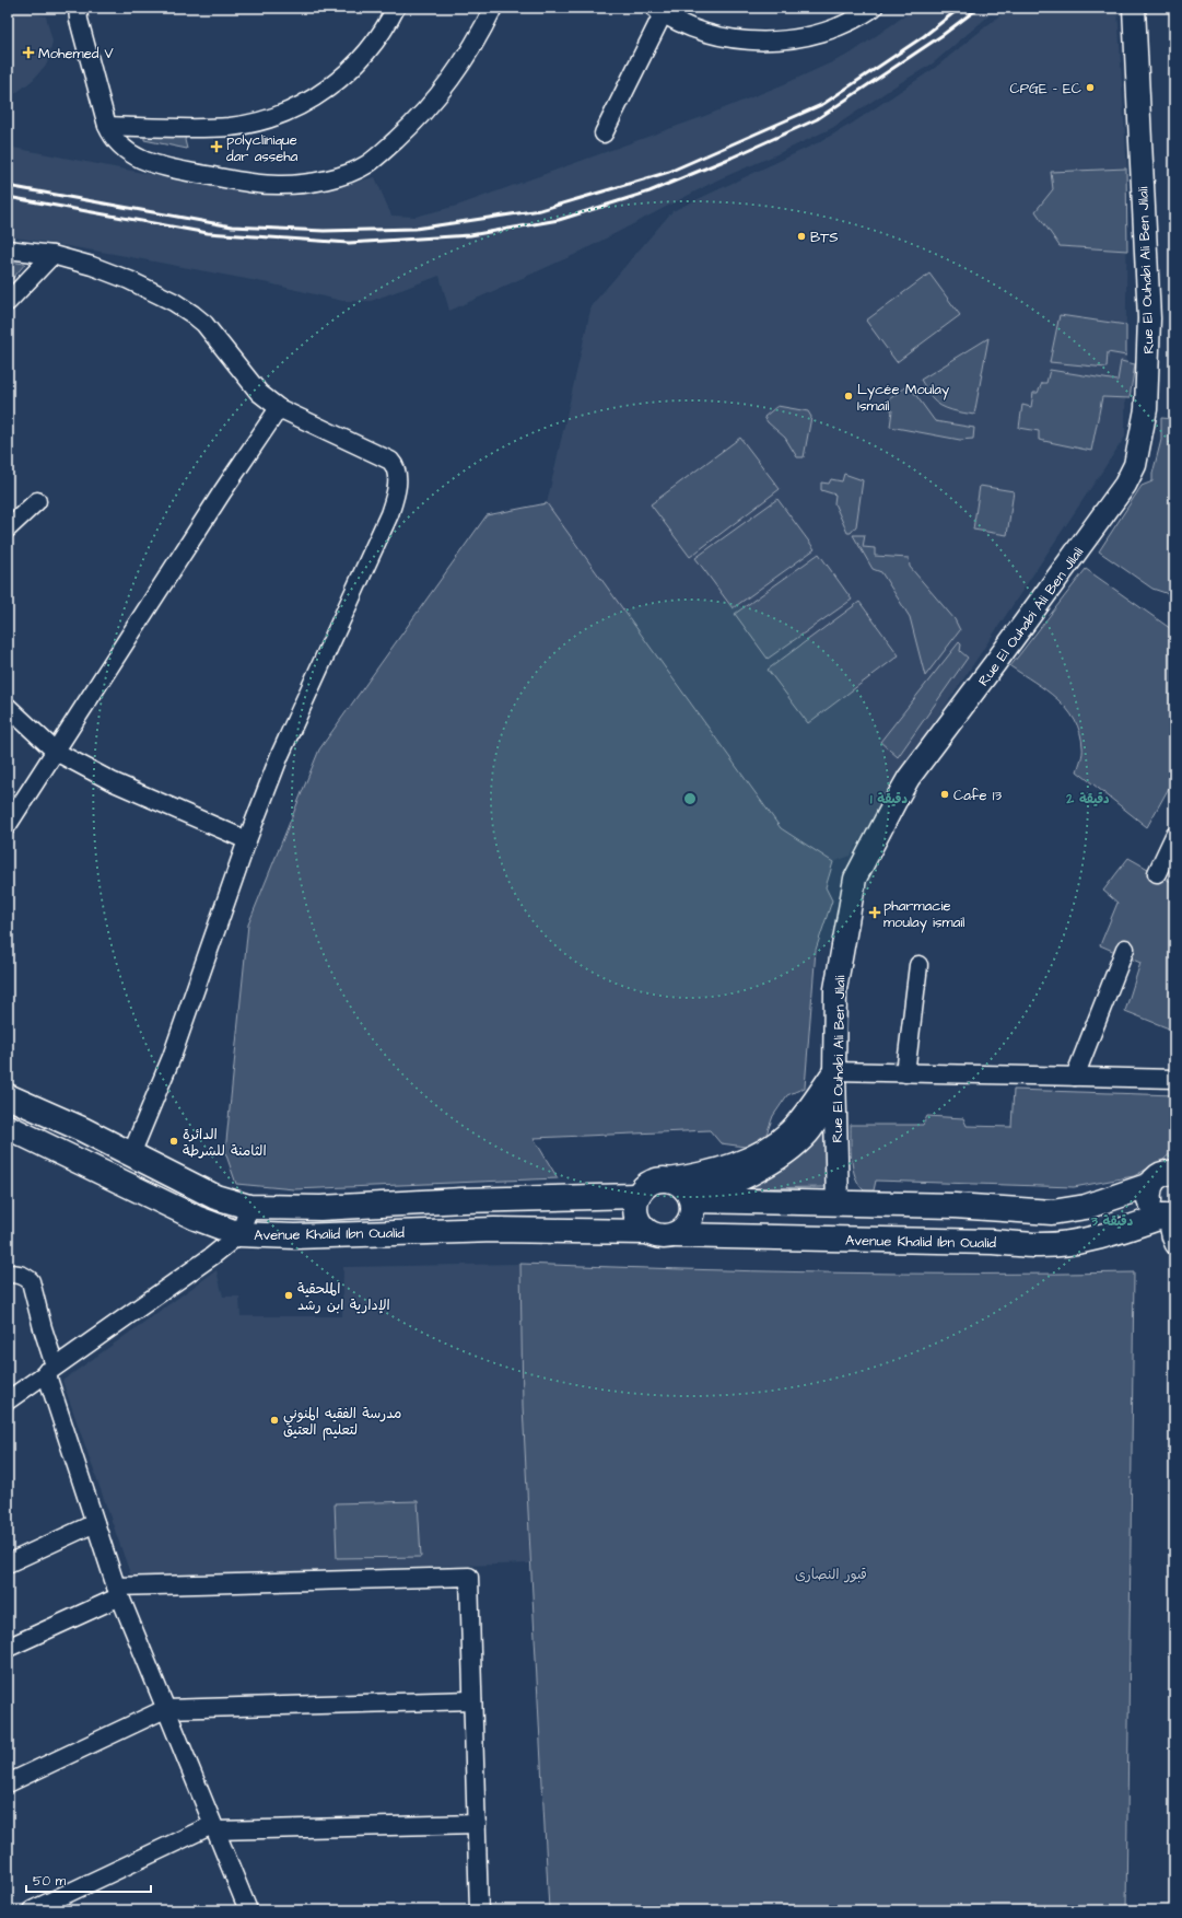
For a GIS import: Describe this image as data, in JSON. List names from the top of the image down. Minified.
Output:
{"streets":{"main road":["Avenue Khalid Ibn Oualid"],"street":["Rue El Ouhabi Ali Ben Jilali"]},"parks":["قبور النصارى"],"places":{"health":["Mohemed V","polyclinique dar asseha","pharmacie moulay ismail"],"other":["CPGE - EC","BTS","Lycée Moulay Ismail","Cafe 13","الدائرة الثامنة للشرطة","الملحقية الإدارية ابن رشد","مدرسة الفقيه المنوني لتعليم العتيق"]},"scale_bar":"50 m","rings":["1 دقيقة","2 دقيقة","3 دقيقة"]}
